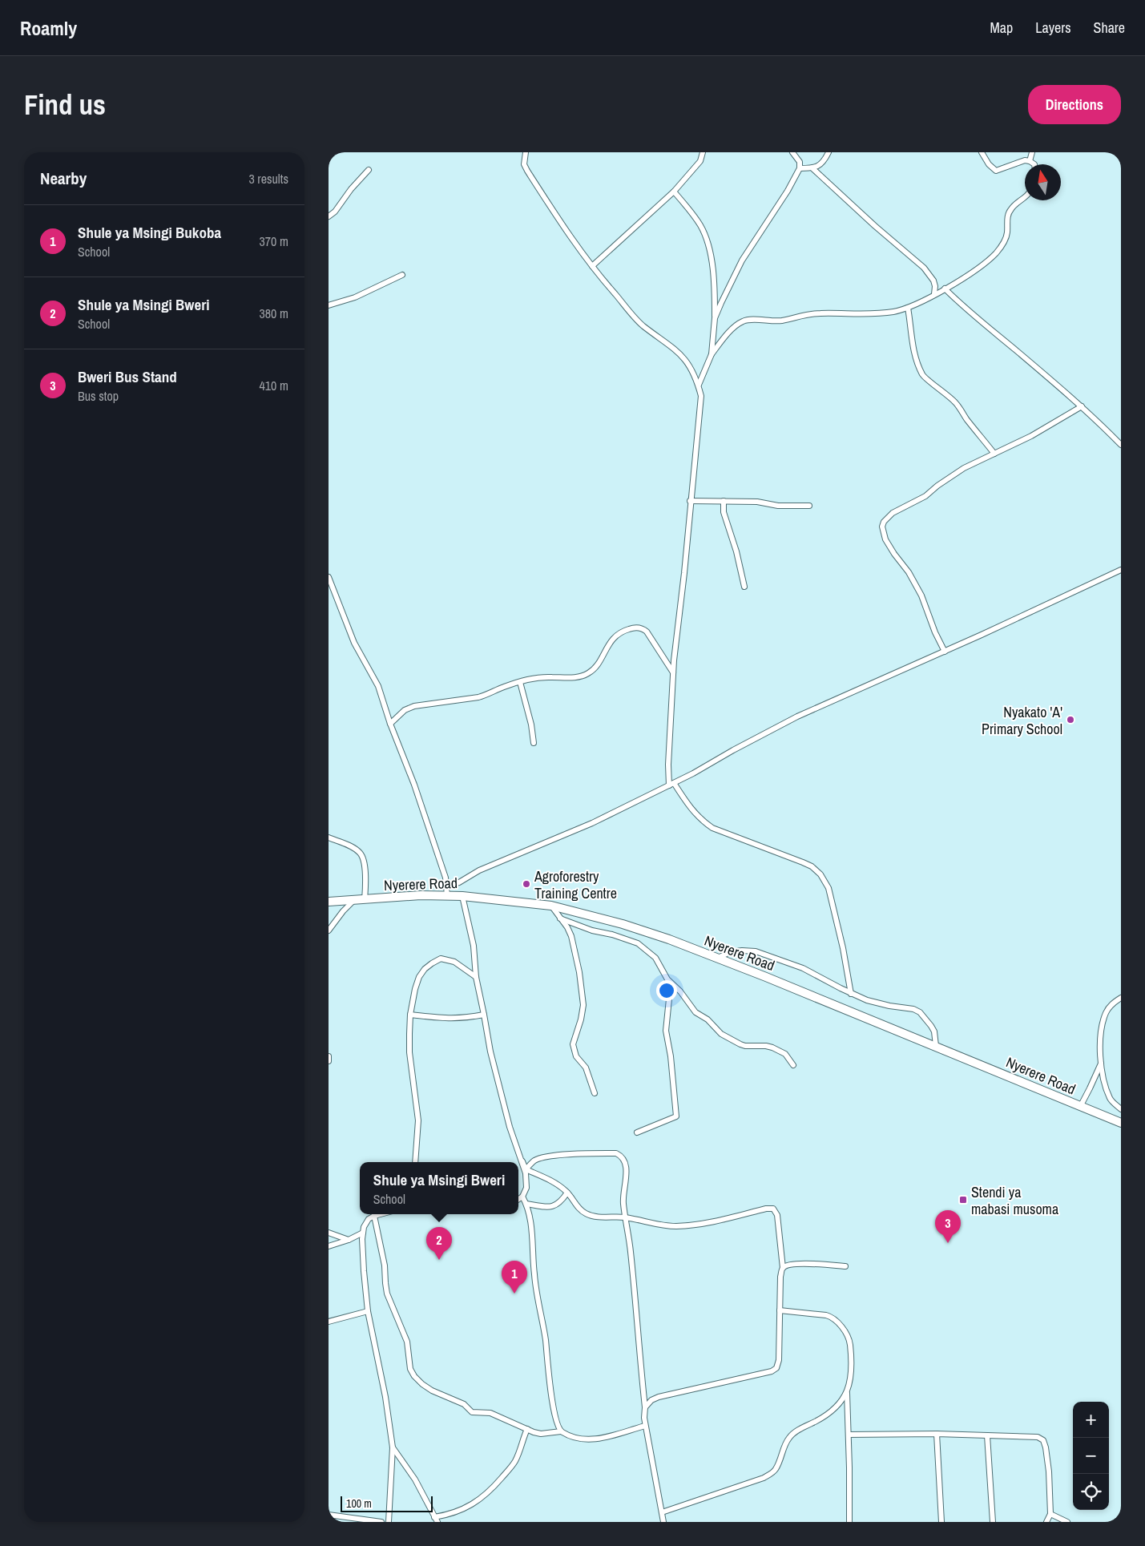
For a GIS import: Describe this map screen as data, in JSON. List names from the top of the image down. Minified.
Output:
{"streets":{"main road":["Nyerere Road"]},"places":{"other":["Nyakato 'A' Primary School","Agroforestry Training Centre"],"transit":["Stendi ya mabasi musoma"]},"scale_bar":"100 m","north":"top","page":{"header":"Roamly","nav":["Map","Layers","Share"],"buttons":"Directions","title":"Find us","heading":["Nearby","3 results"],"list":[{"mark":"1","name":"Shule ya Msingi Bukoba","note":"School","value":"370 m"},{"mark":"2","name":"Shule ya Msingi Bweri","note":"School","value":"380 m"},{"mark":"3","name":"Bweri Bus Stand","note":"Bus stop","value":"410 m"}],"popup":["Shule ya Msingi Bweri","School"],"pins":["3","2","1"],"map_buttons":["+","−"],"scale":"100 m"}}
